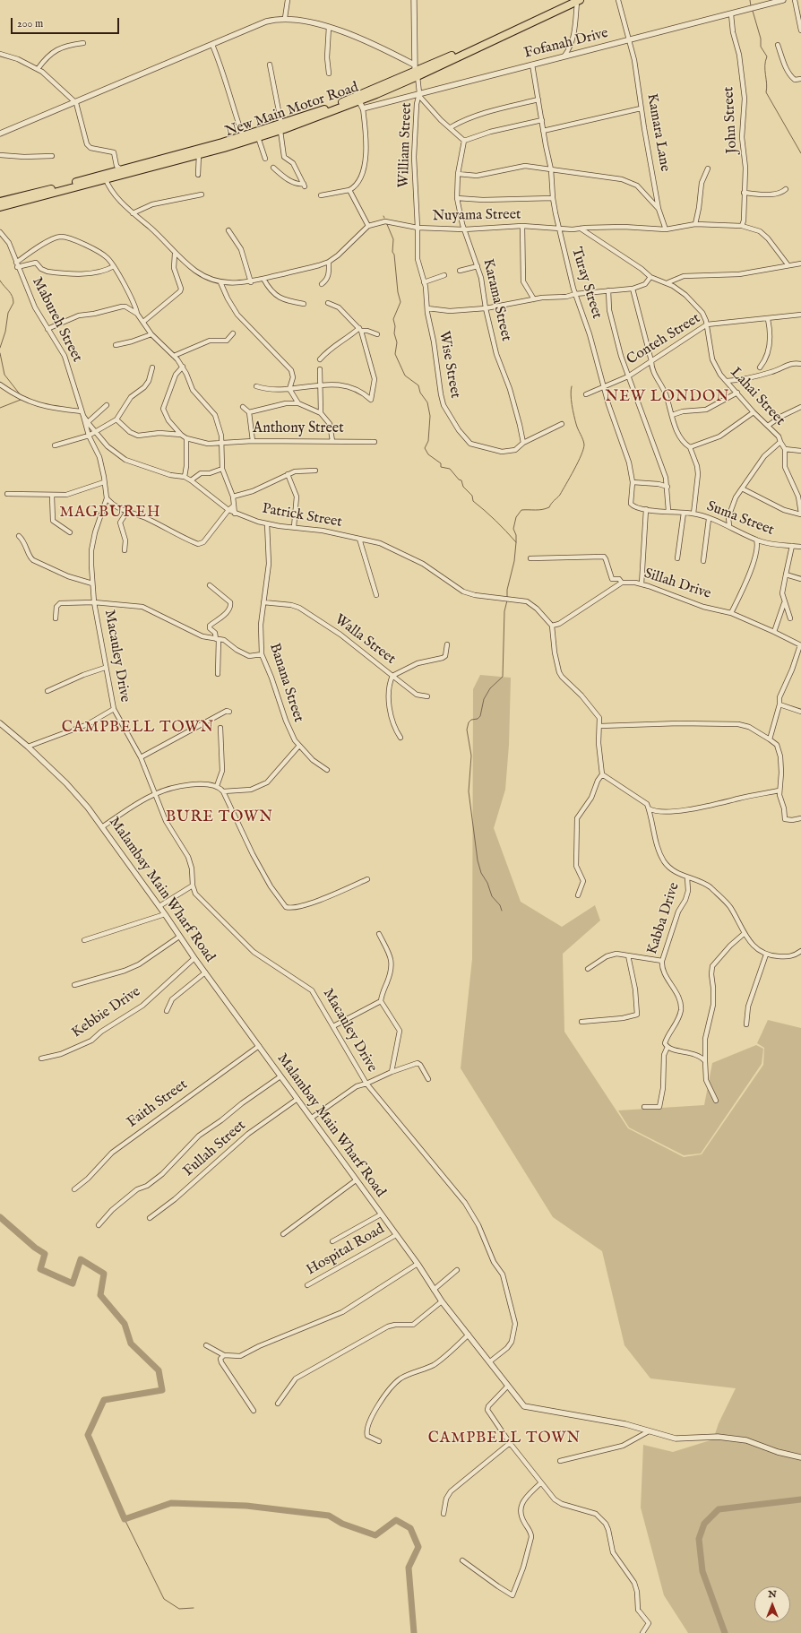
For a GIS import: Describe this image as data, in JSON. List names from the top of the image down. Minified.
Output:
{"streets":{"highway":["New Main Motor Road"],"street":["Fofanah Drive","John Street","Kamara Lane","William Street","Nuyama Street","Turay Street","Karama Street","Mabureh Street","Conteh Street","Wise Street","Lahai Street","Anthony Street","Patrick Street","Suma Street","Sillah Drive","Walla Street","Macauley Drive","Banana Street","Malambay Main Wharf Road","Kabba Drive","Kebbie Drive","Faith Street","Fullah Street","Hospital Road"]},"crossings":[["Fofanah Drive","John Street"],["Fofanah Drive","Kamara Lane"],["Fofanah Drive","William Street"],["Fofanah Drive","Turay Street"],["New Main Motor Road","William Street"],["New Main Motor Road","Nuyama Street"],["John Street","Nuyama Street"],["Kamara Lane","Nuyama Street"],["William Street","Nuyama Street"],["William Street","Wise Street"],["Nuyama Street","Turay Street"],["Nuyama Street","Karama Street"],["Nuyama Street","Wise Street"],["Nuyama Street","Lahai Street"],["Turay Street","Conteh Street"],["Turay Street","Suma Street"],["Karama Street","Wise Street"],["Mabureh Street","Patrick Street"],["Mabureh Street","Macauley Drive"],["Conteh Street","Lahai Street"],["Lahai Street","Suma Street"],["Patrick Street","Sillah Drive"],["Patrick Street","Banana Street"],["Walla Street","Banana Street"],["Macauley Drive","Malambay Main Wharf Road"],["Malambay Main Wharf Road","Kebbie Drive"],["Malambay Main Wharf Road","Faith Street"],["Malambay Main Wharf Road","Fullah Street"],["Malambay Main Wharf Road","Hospital Road"]],"districts":["NEW LONDON","MAGBUREH","CAMPBELL TOWN","BURE TOWN","CAMPBELL TOWN"],"scale_bar":"200 m","north":"top"}
